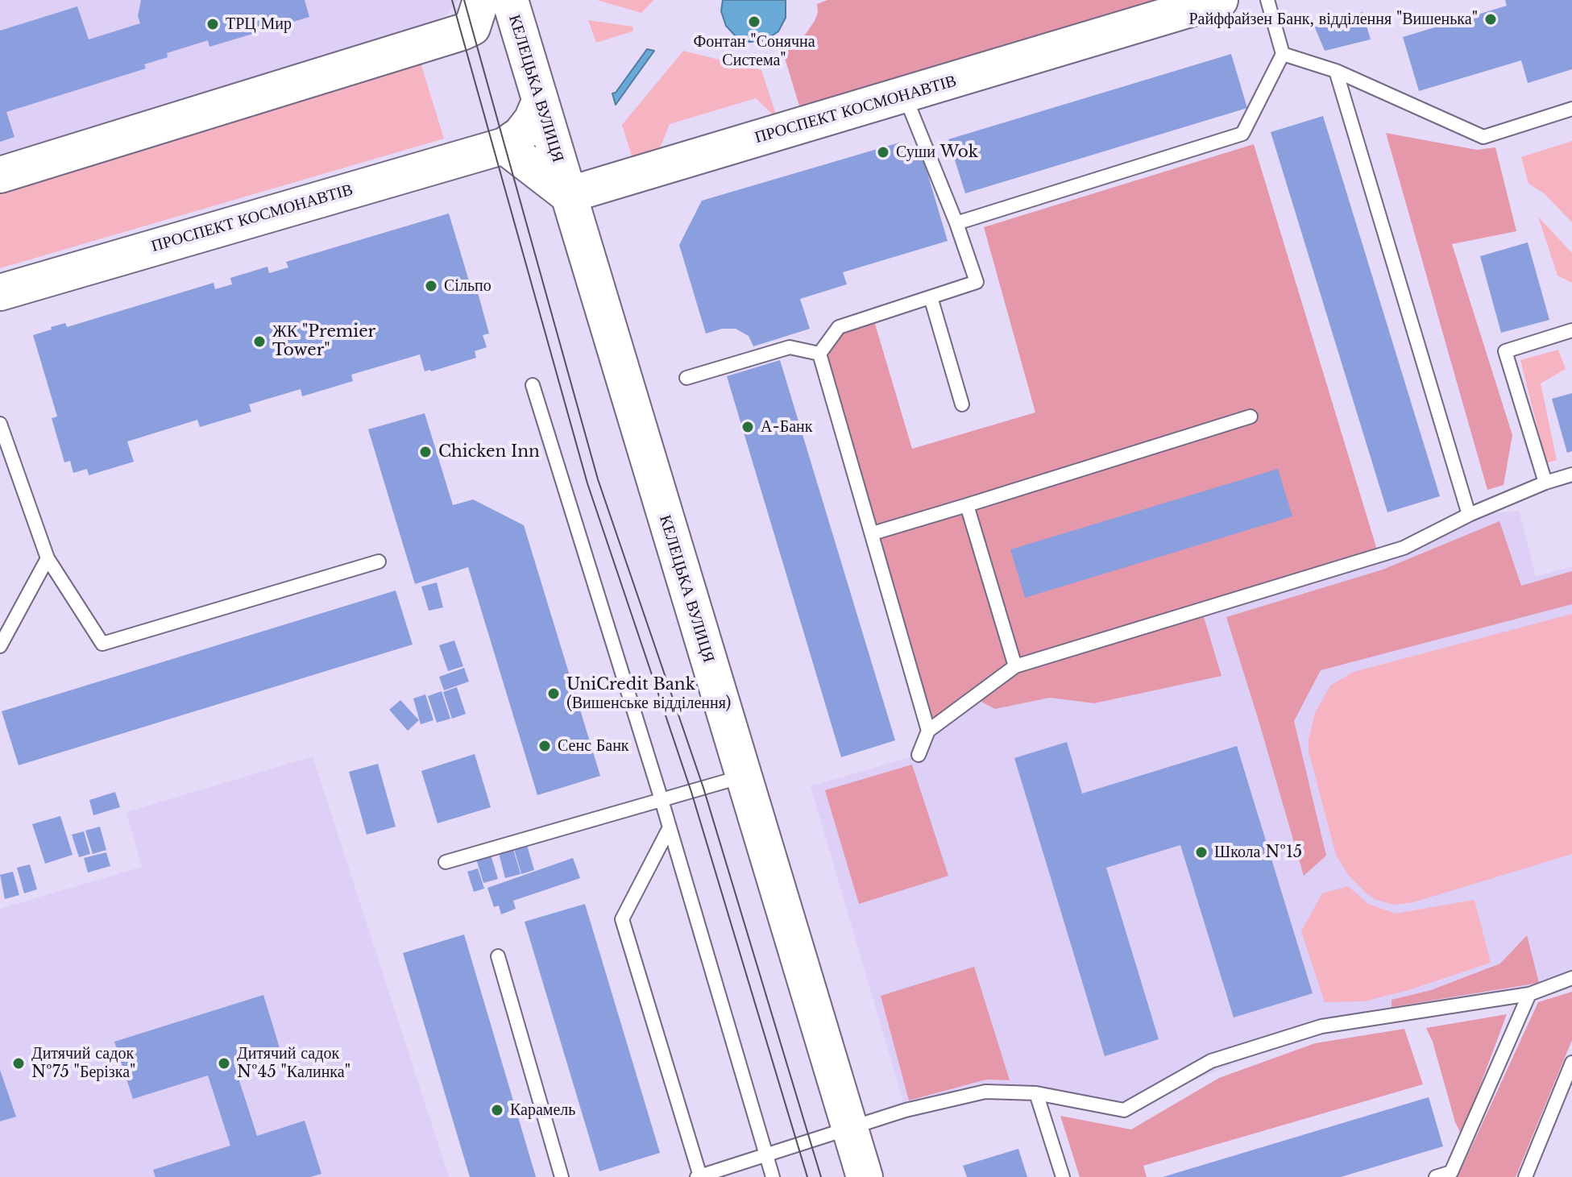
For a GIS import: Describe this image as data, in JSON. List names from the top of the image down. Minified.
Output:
{"streets":{"street":["КЕЛЕЦЬКА ВУЛИЦЯ","ПРОСПЕКТ КОСМОНАВТІВ"]},"crossings":[["КЕЛЕЦЬКА ВУЛИЦЯ","ПРОСПЕКТ КОСМОНАВТІВ"]],"places":["Райффайзен Банк, відділення \"Вишенька\"","Фонтан \"Сонячна Система\"","ТРЦ Мир","Суши Wok","Сільпо","ЖК \"Premier Tower\"","А-Банк","Chicken Inn","UniCredit Bank (Вишенське відділення)","Сенс Банк","Школа №15","Дитячий садок №75 \"Берізка\"","Дитячий садок №45 \"Калинка\"","Карамель"]}
